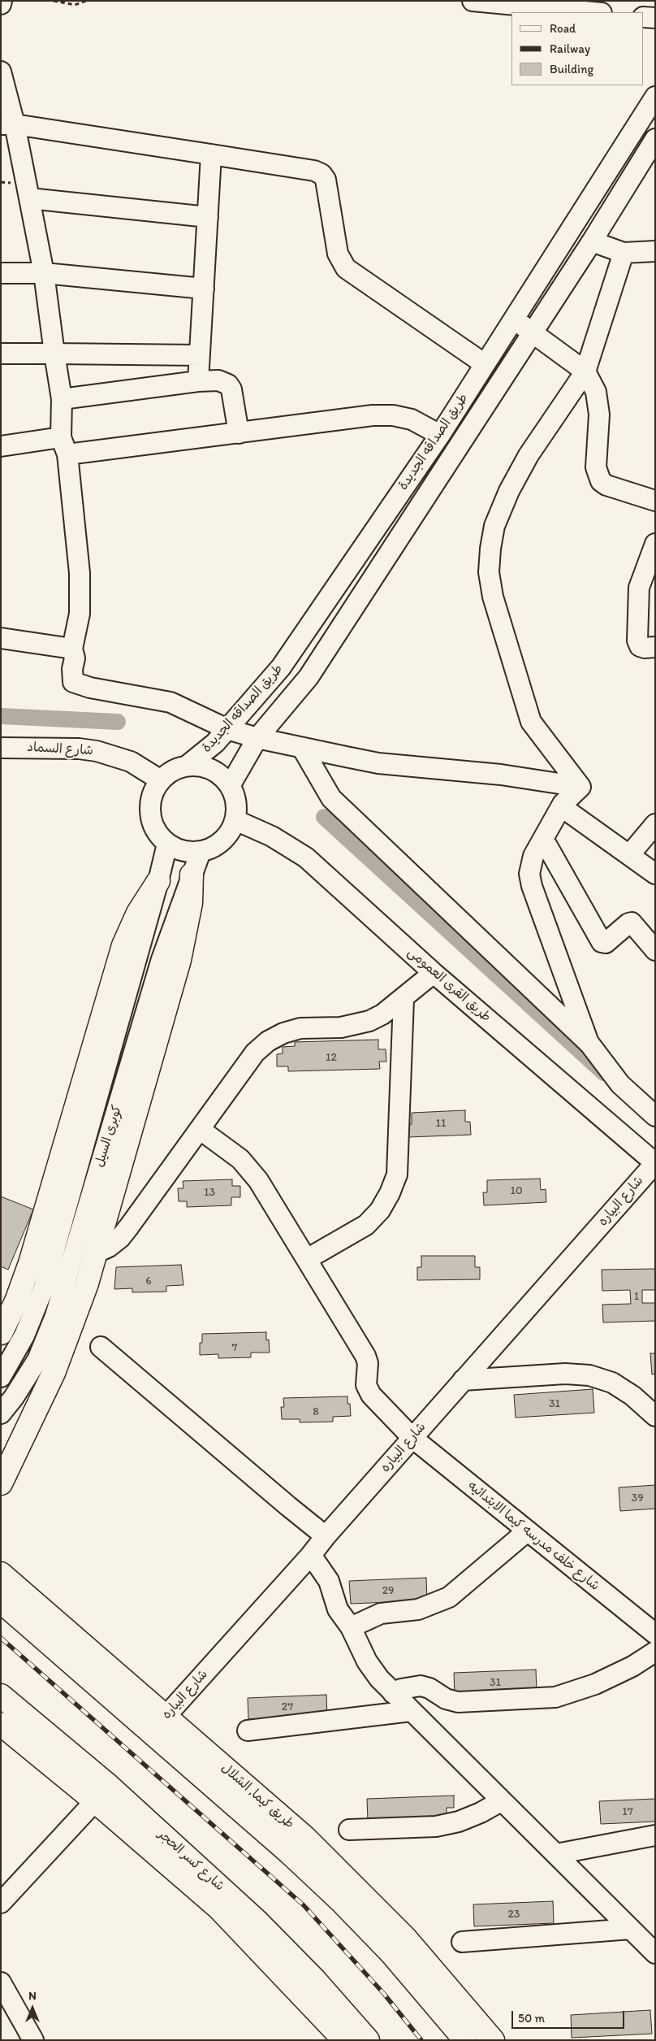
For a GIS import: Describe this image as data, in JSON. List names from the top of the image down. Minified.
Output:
{"streets":{"main road":["طريق كيما, الشلال","شارع كسر الحجر"],"street":["طريق الصداقه الجديدة","شارع السماد","طريق القرى العمومى","كوبرى السيل","شارع البياره","شارع خلف مدرسه كيما الابتدائيه"]},"crossings":[["طريق الصداقه الجديدة","شارع السماد"],["طريق الصداقه الجديدة","طريق القرى العمومى"],["طريق الصداقه الجديدة","كوبرى السيل"],["شارع السماد","طريق القرى العمومى"],["شارع السماد","كوبرى السيل"],["طريق القرى العمومى","كوبرى السيل"],["طريق القرى العمومى","شارع البياره"],["شارع البياره","شارع خلف مدرسه كيما الابتدائيه"],["شارع البياره","طريق كيما, الشلال"]],"house_numbers":["12","11","10","13","6","1","7","31","8","39","29","31","27","17","23"],"legend":["Road","Railway","Building"],"scale_bar":"50 m","north":"top"}
